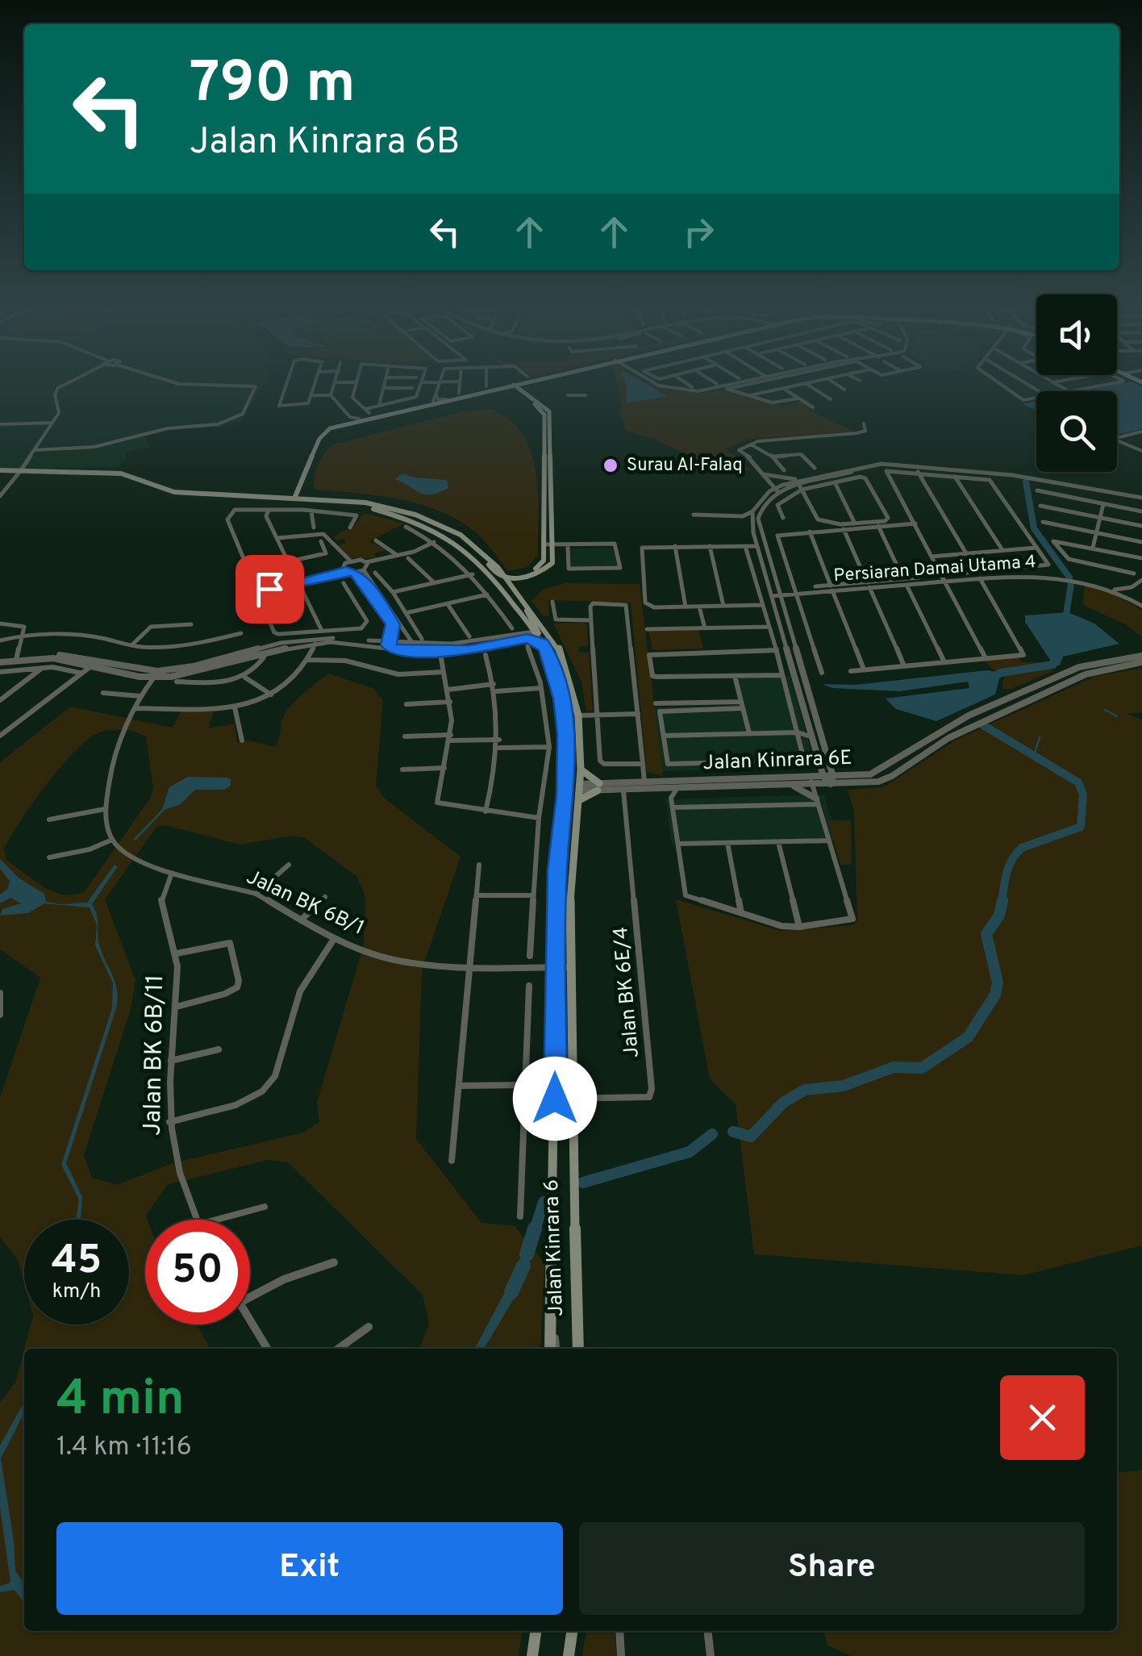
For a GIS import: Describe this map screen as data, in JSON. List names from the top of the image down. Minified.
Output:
{"streets":{"main road":["Jalan Kinrara 6"],"street":["Persiaran Damai Utama 4","Jalan Kinrara 6E","Jalan BK 6B/1","Jalan BK 6E/4","Jalan BK 6B/11"]},"crossings":[["Jalan Kinrara 6E","Jalan BK 6E/4"],["Jalan Kinrara 6E","Jalan Kinrara 6"],["Jalan BK 6B/1","Jalan BK 6B/11"],["Jalan BK 6B/1","Jalan Kinrara 6"],["Jalan BK 6E/4","Jalan Kinrara 6"]],"places":["Surau Al-Falaq"],"page":{"turn":["790 m","Jalan Kinrara 6B"],"speed":"45 km/h","limit":"50","heading":["4 min","1.4 km · 11:16"],"buttons":["Exit","Share"]}}
